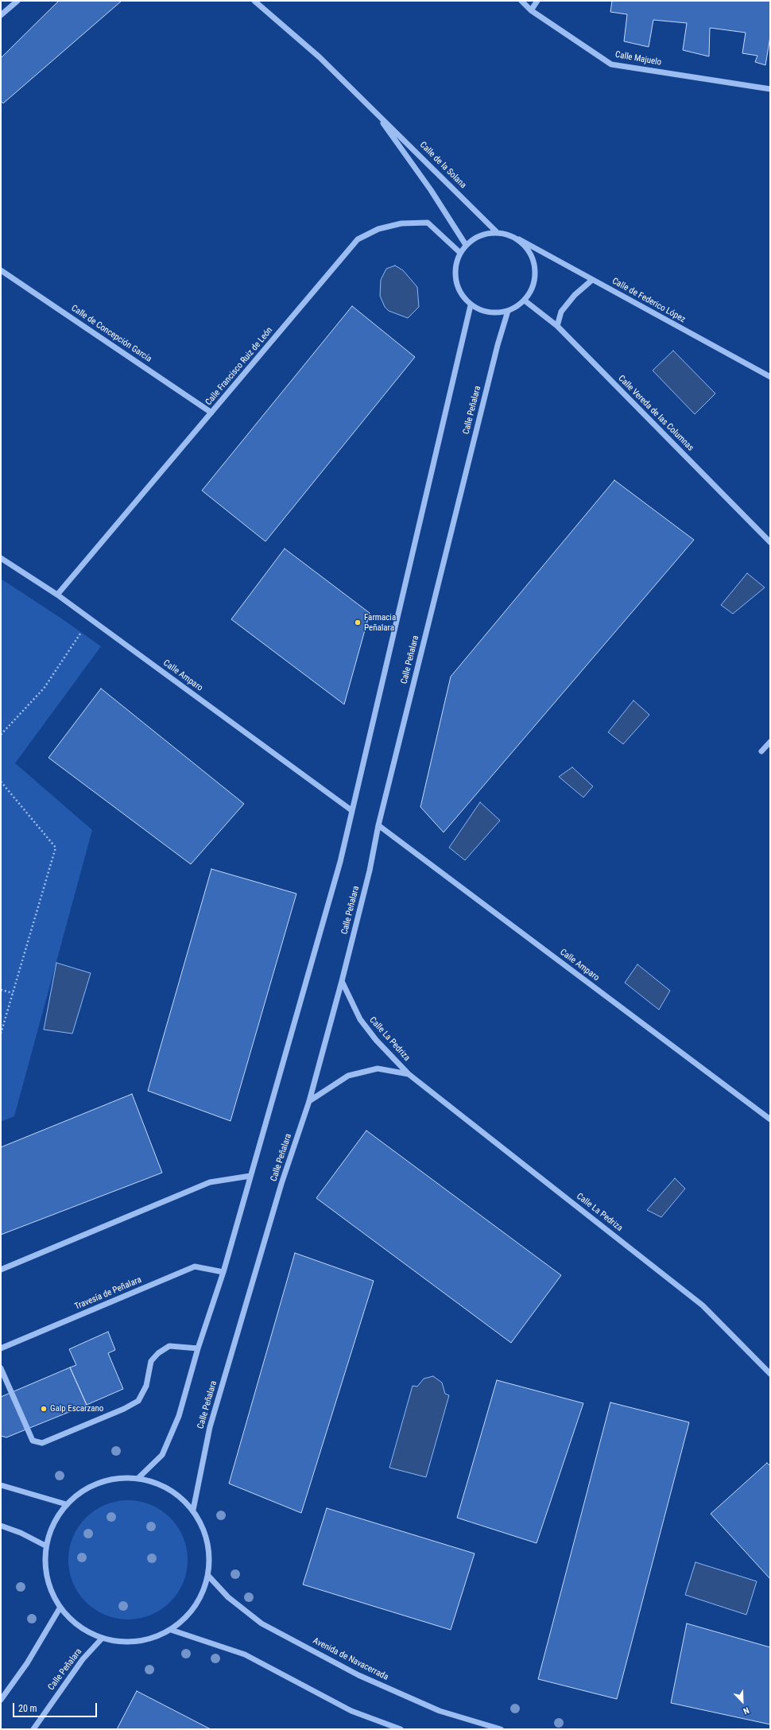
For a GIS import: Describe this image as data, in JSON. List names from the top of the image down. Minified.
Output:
{"streets":{"street":["Calle Majuelo","Calle de la Solana","Calle de Federico López","Calle de Concepción García","Calle Francisco Ruiz de León","Calle Peñalara","Calle Vereda de las Columnas","Calle Amparo","Calle La Pedriza","Travesía de Peñalara","Avenida de Navacerrada"]},"crossings":[["Calle de la Solana","Calle de Federico López"],["Calle de la Solana","Calle Francisco Ruiz de León"],["Calle de la Solana","Calle Peñalara"],["Calle de la Solana","Calle Vereda de las Columnas"],["Calle de Federico López","Calle Francisco Ruiz de León"],["Calle de Federico López","Calle Peñalara"],["Calle de Federico López","Calle Vereda de las Columnas"],["Calle de Concepción García","Calle Francisco Ruiz de León"],["Calle Francisco Ruiz de León","Calle Peñalara"],["Calle Francisco Ruiz de León","Calle Vereda de las Columnas"],["Calle Francisco Ruiz de León","Calle Amparo"],["Calle Peñalara","Calle Vereda de las Columnas"],["Calle Peñalara","Calle Amparo"],["Calle Peñalara","Calle La Pedriza"]],"places":["Farmacia Peñalara","Galp Escarzano"],"scale_bar":"20 m","north":"bottom right"}
